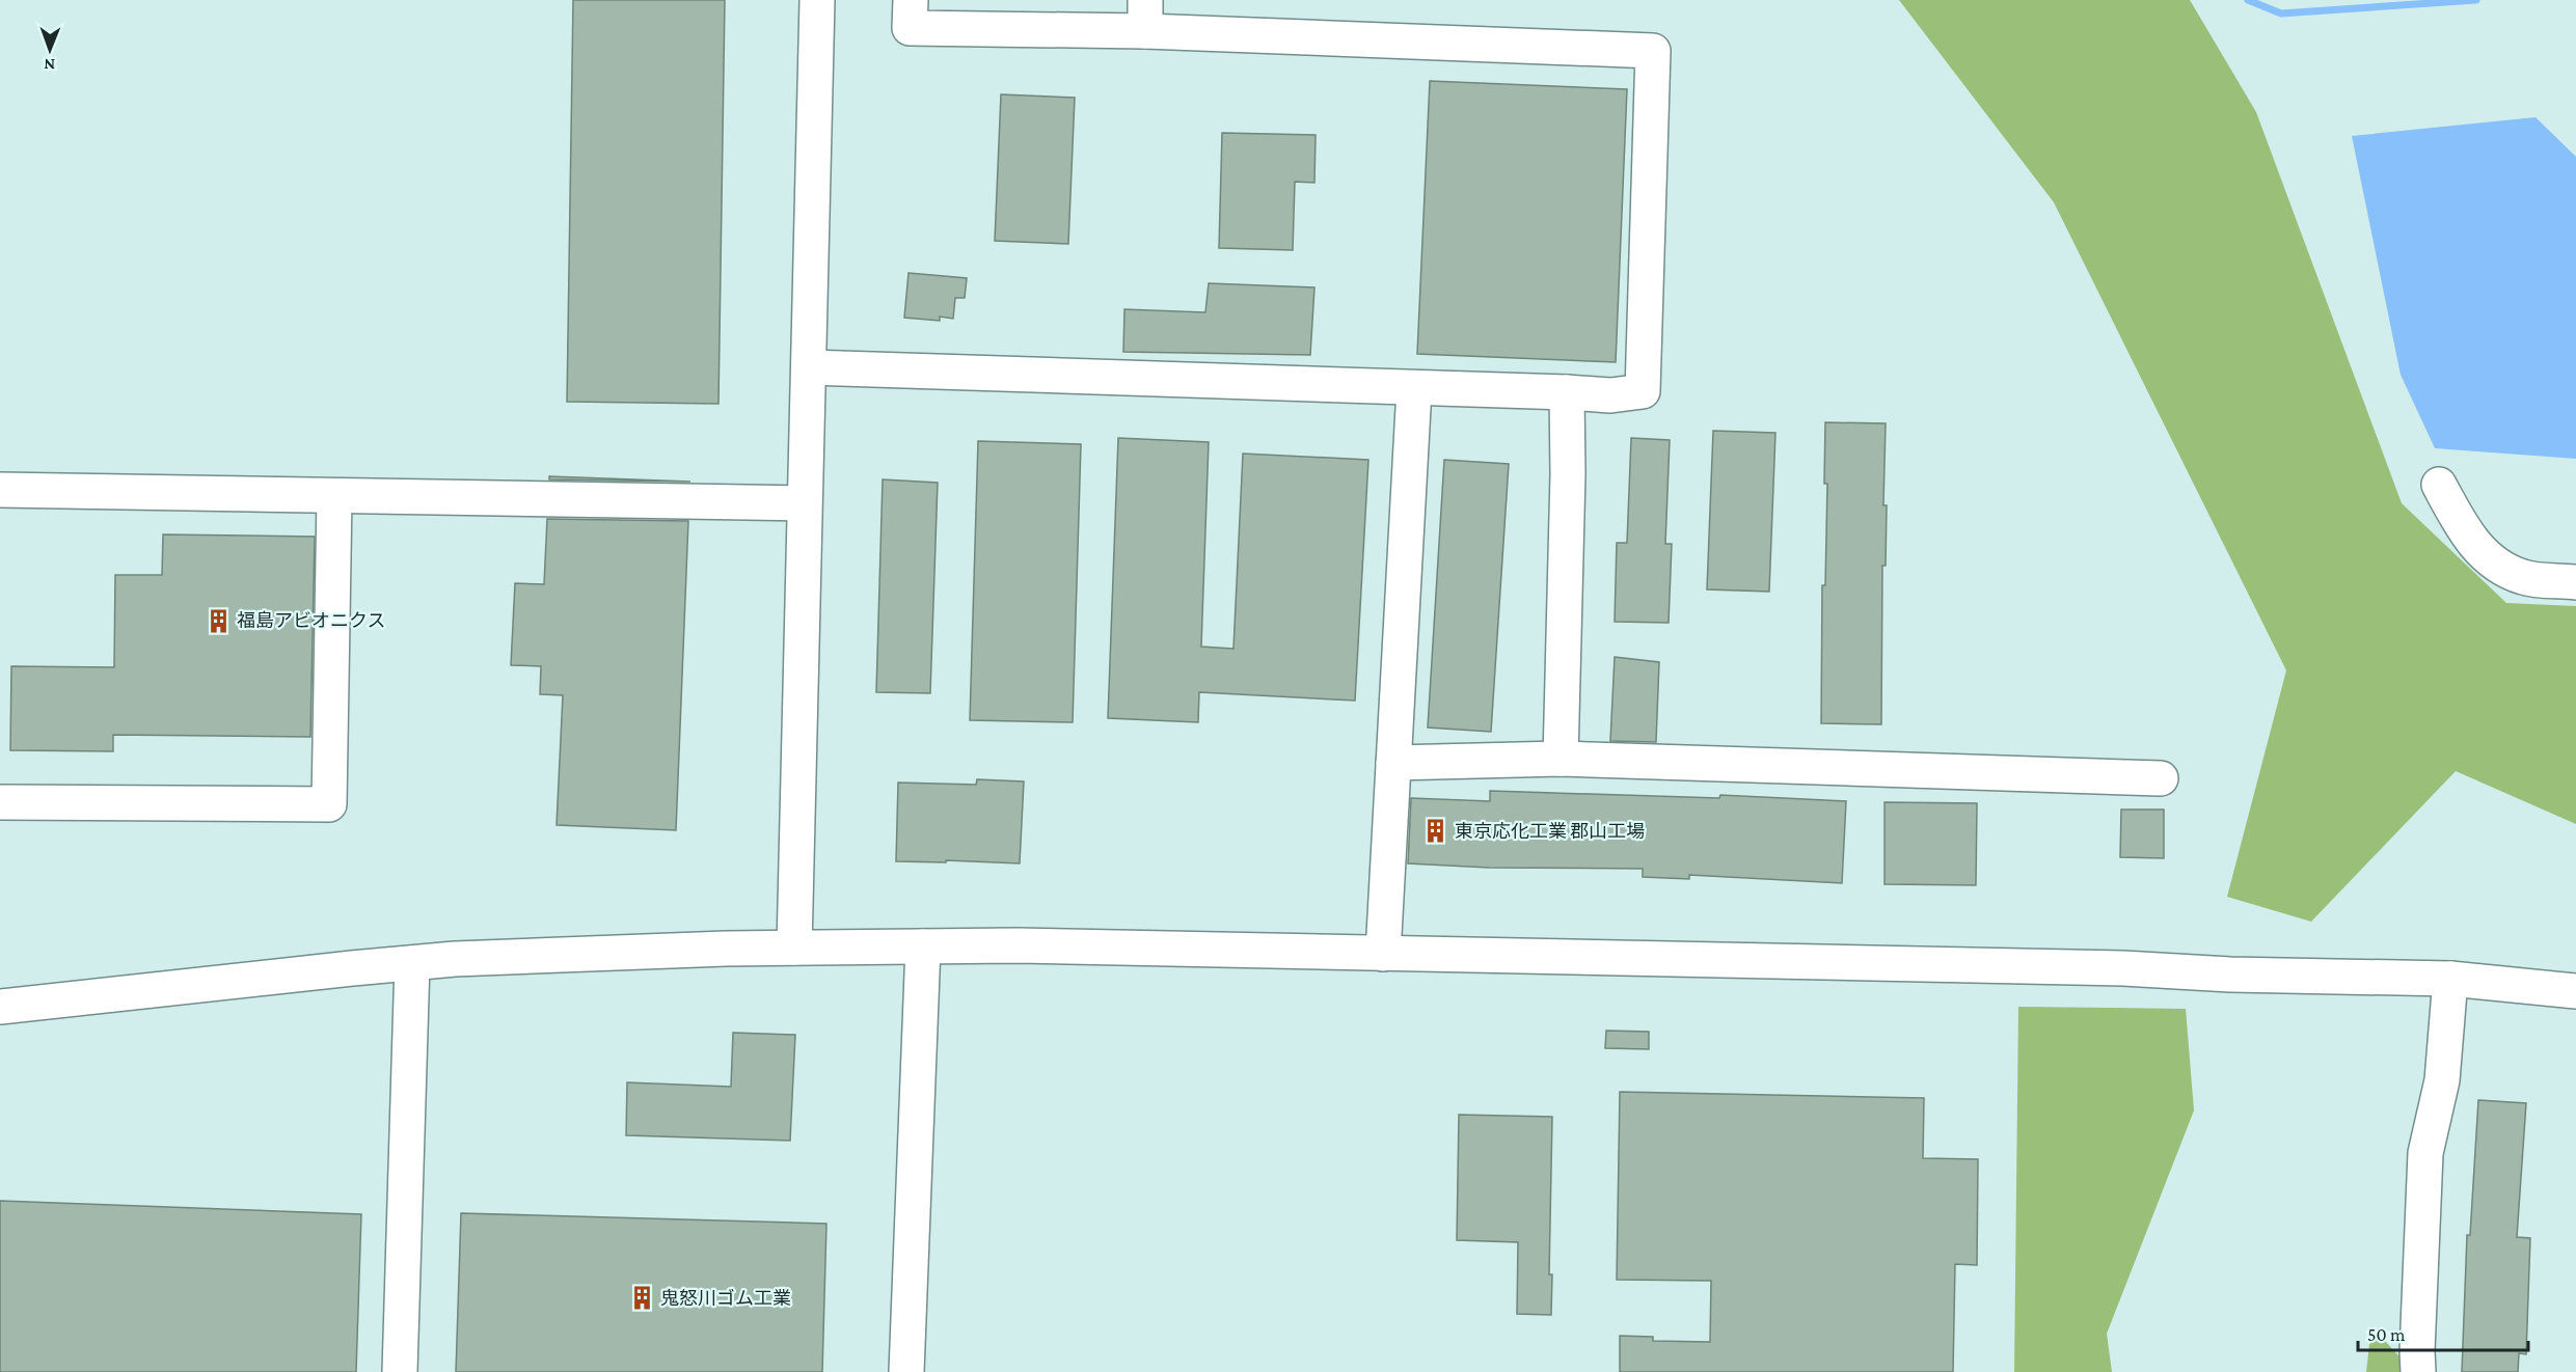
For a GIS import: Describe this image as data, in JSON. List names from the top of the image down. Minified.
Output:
{"places":{"building":["福島アビオニクス","東京応化工業 郡山工場","鬼怒川ゴム工業"]},"scale_bar":"50 m","north":"bottom"}
